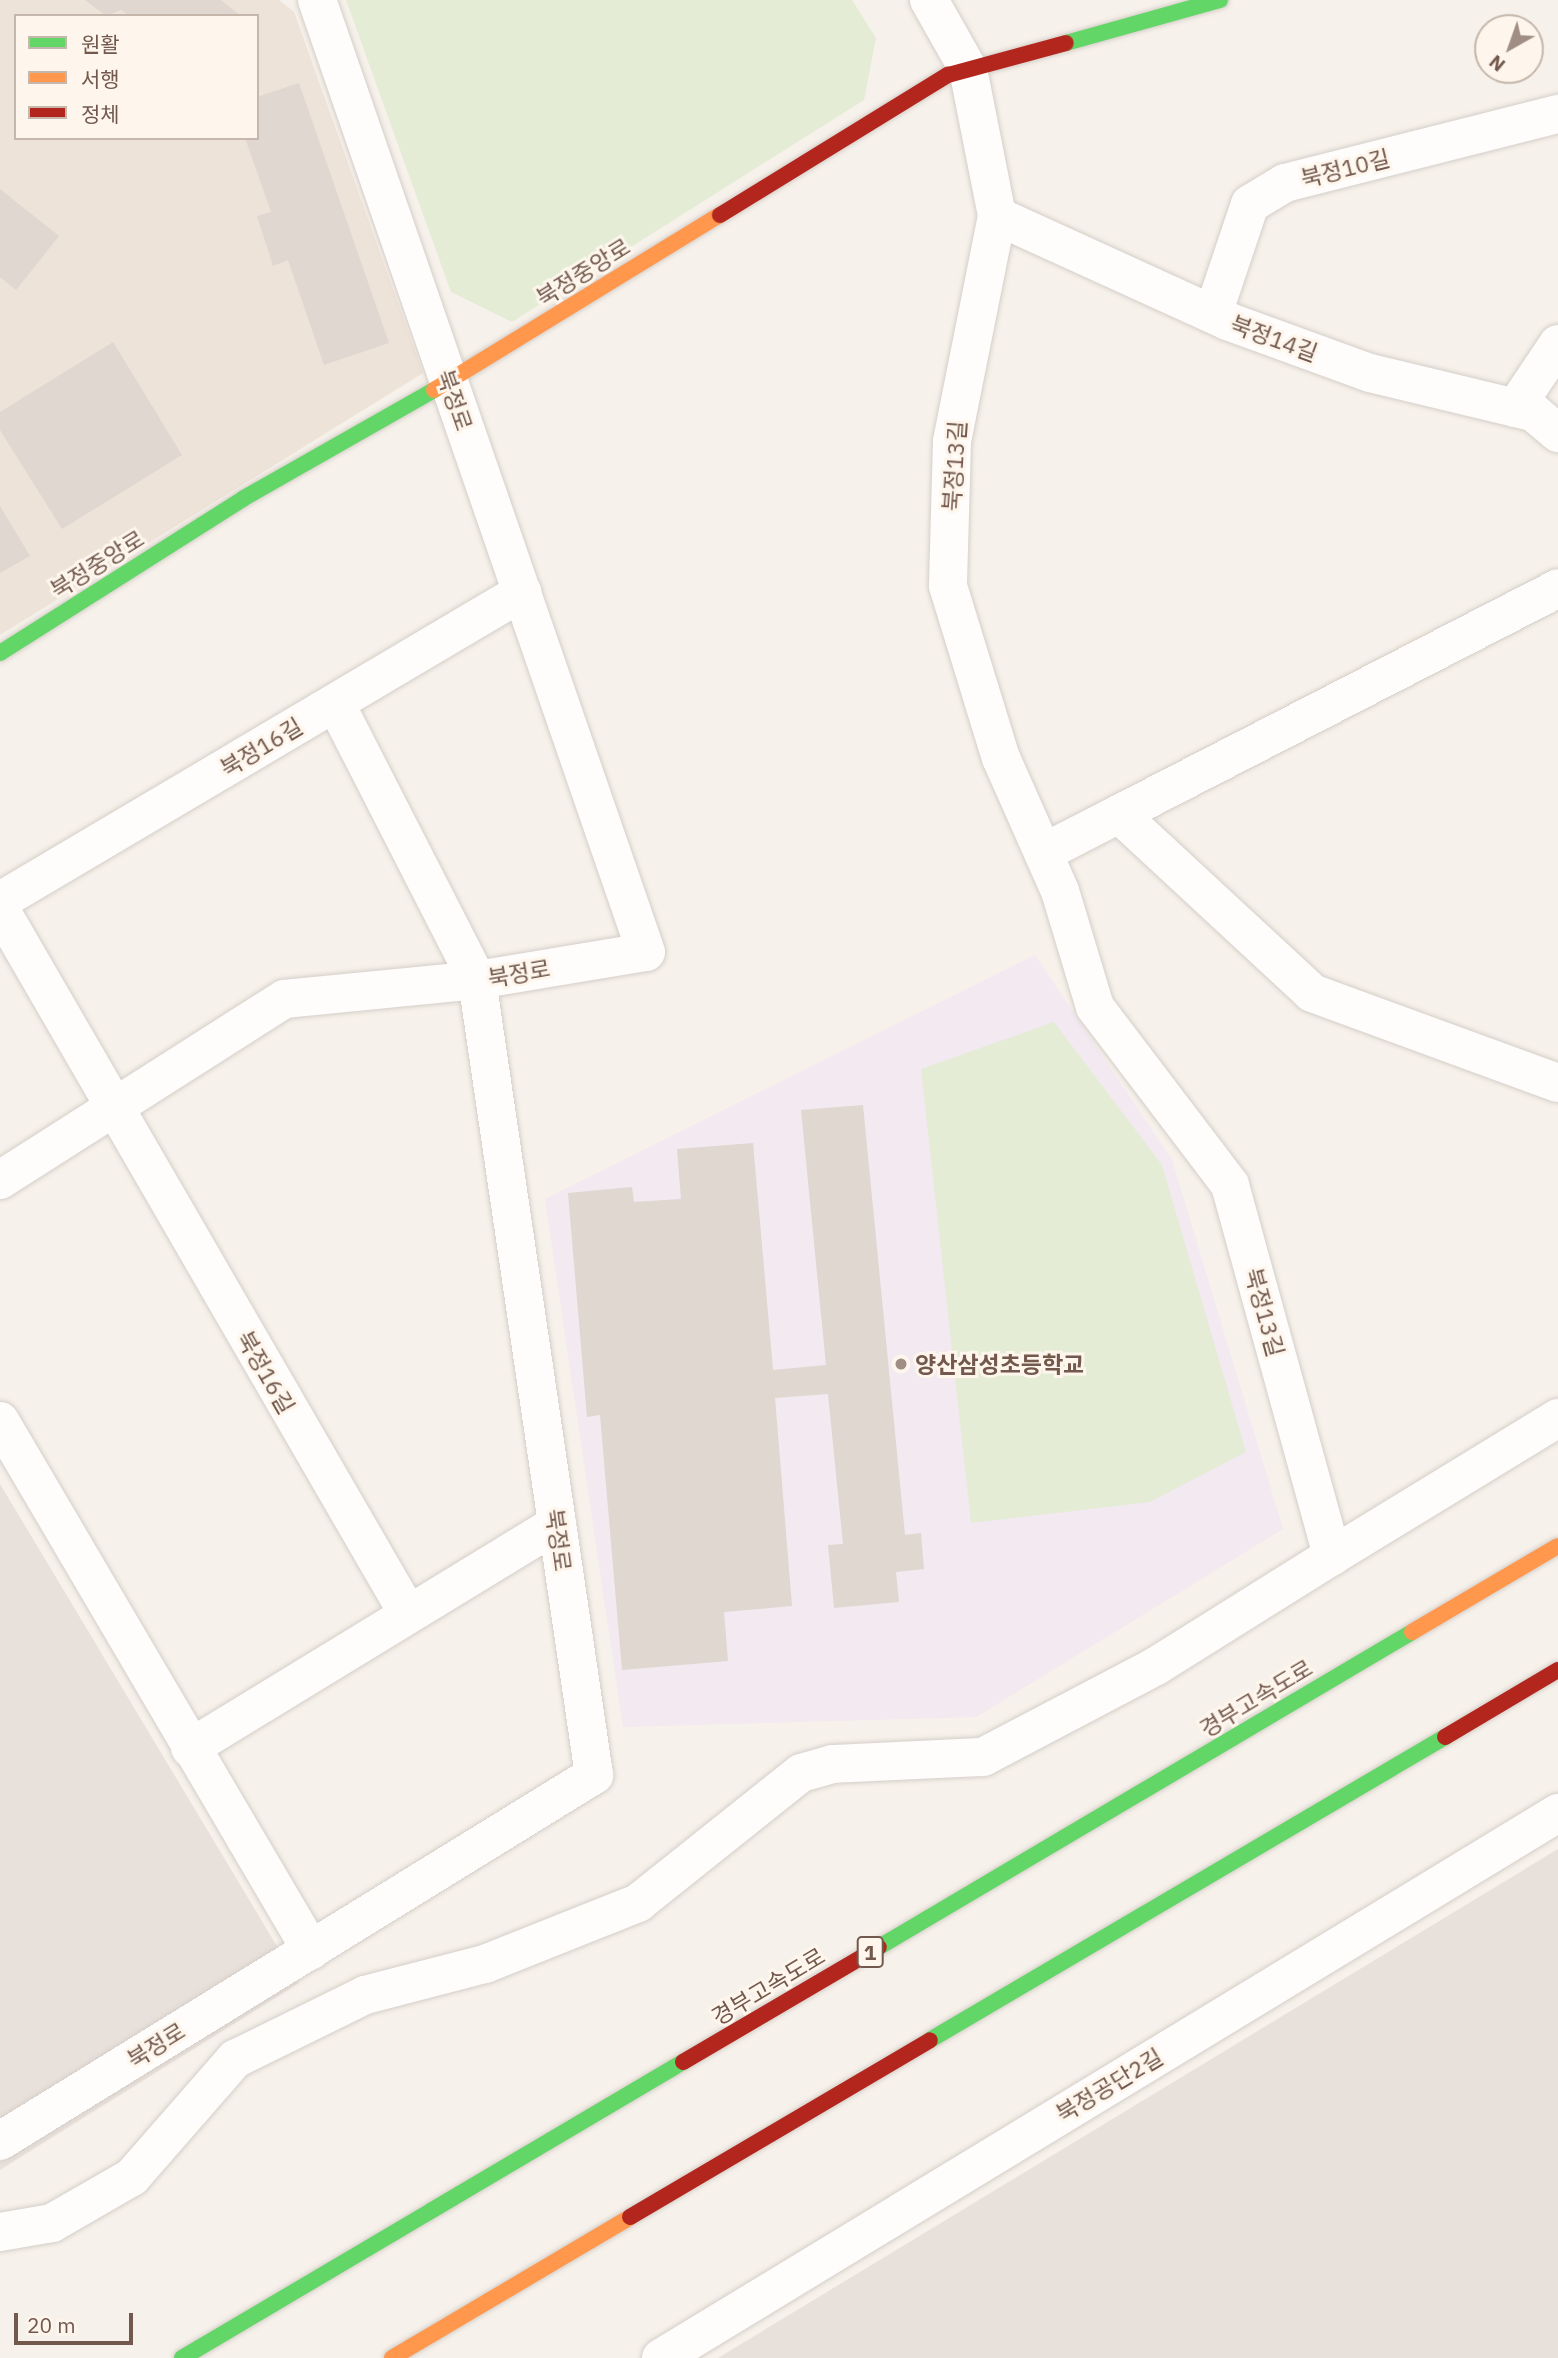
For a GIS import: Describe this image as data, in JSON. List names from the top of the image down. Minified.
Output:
{"streets":{"main road":["북정중앙로","경부고속도로","1"],"street":["북정10길","북정14길","북정로","북정13길","북정16길","북정공단2길"]},"crossings":[["북정10길","북정14길"],["북정중앙로","북정로"],["북정중앙로","북정13길"],["북정14길","북정13길"],["북정로","북정16길"]],"places":["양산삼성초등학교"],"legend":["원활","서행","정체"],"scale_bar":"20 m","north":"bottom left"}
